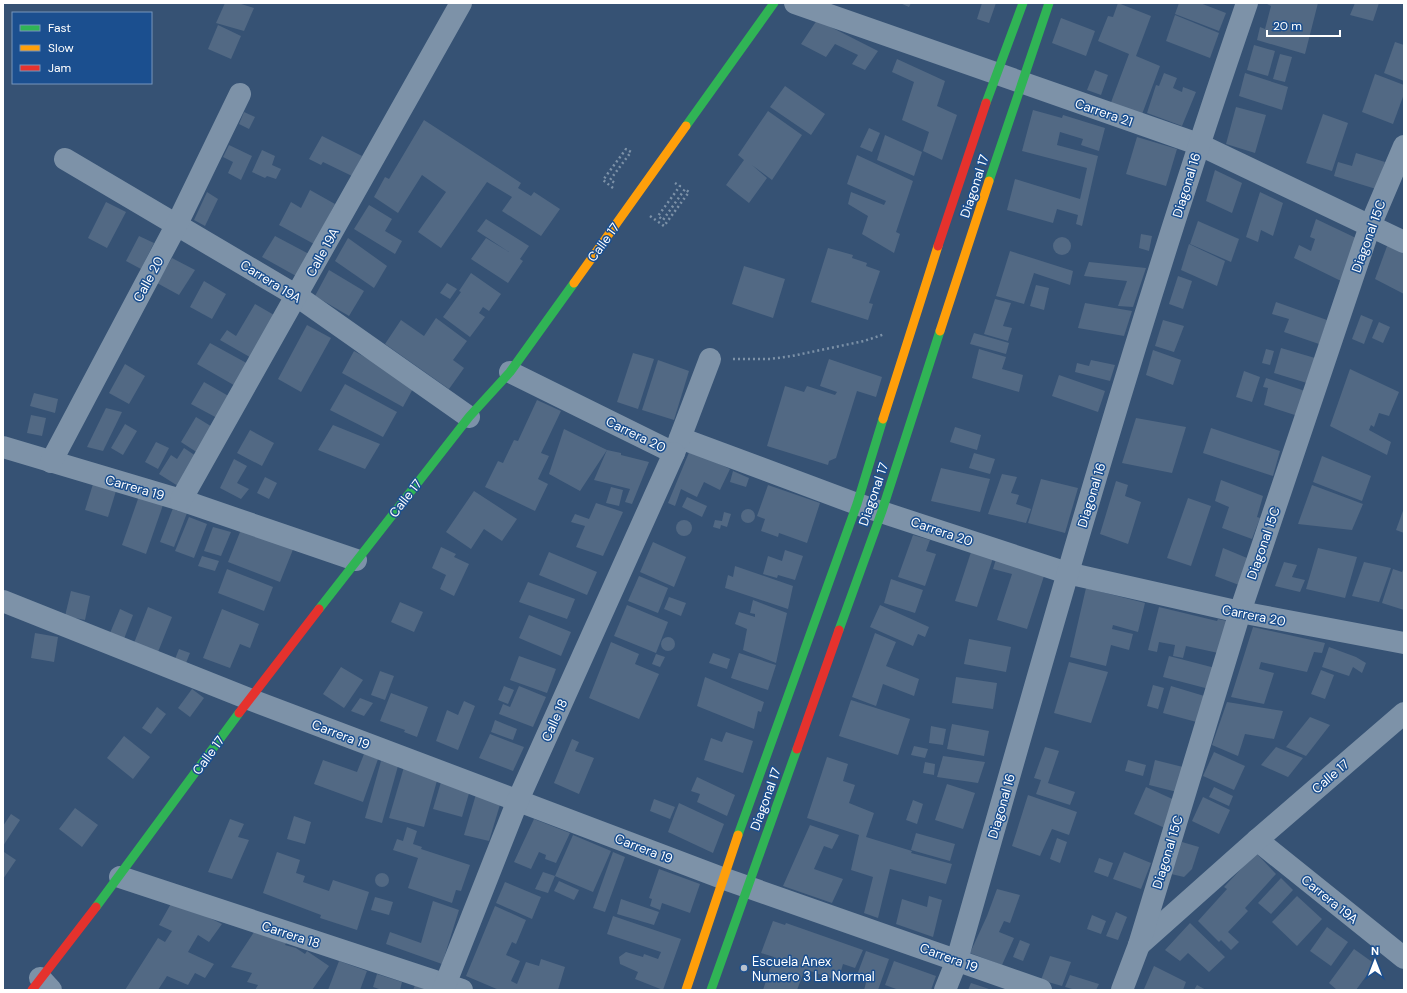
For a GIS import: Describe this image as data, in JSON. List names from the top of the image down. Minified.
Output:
{"streets":{"main road":["Diagonal 17","Calle 17"],"street":["Carrera 21","Diagonal 16","Diagonal 15C","Calle 19A","Calle 20","Carrera 19A","Carrera 20","Carrera 19","Calle 18","Carrera 18"]},"crossings":[["Carrera 21","Diagonal 16"],["Carrera 21","Diagonal 17"],["Carrera 21","Diagonal 15C"],["Diagonal 16","Carrera 20"],["Diagonal 16","Carrera 19"],["Diagonal 17","Carrera 20"],["Diagonal 17","Carrera 19"],["Diagonal 15C","Calle 17"],["Diagonal 15C","Carrera 19A"],["Diagonal 15C","Carrera 20"],["Calle 17","Carrera 19A"],["Calle 17","Carrera 20"],["Calle 17","Carrera 19"],["Calle 17","Carrera 18"],["Calle 19A","Carrera 19A"],["Calle 19A","Carrera 19"],["Calle 20","Carrera 19A"],["Calle 20","Carrera 19"],["Carrera 20","Calle 18"],["Carrera 19","Calle 18"],["Calle 18","Carrera 18"]],"places":["Escuela Anex Numero 3 La Normal"],"legend":["Fast","Slow","Jam"],"scale_bar":"20 m","north":"top"}
